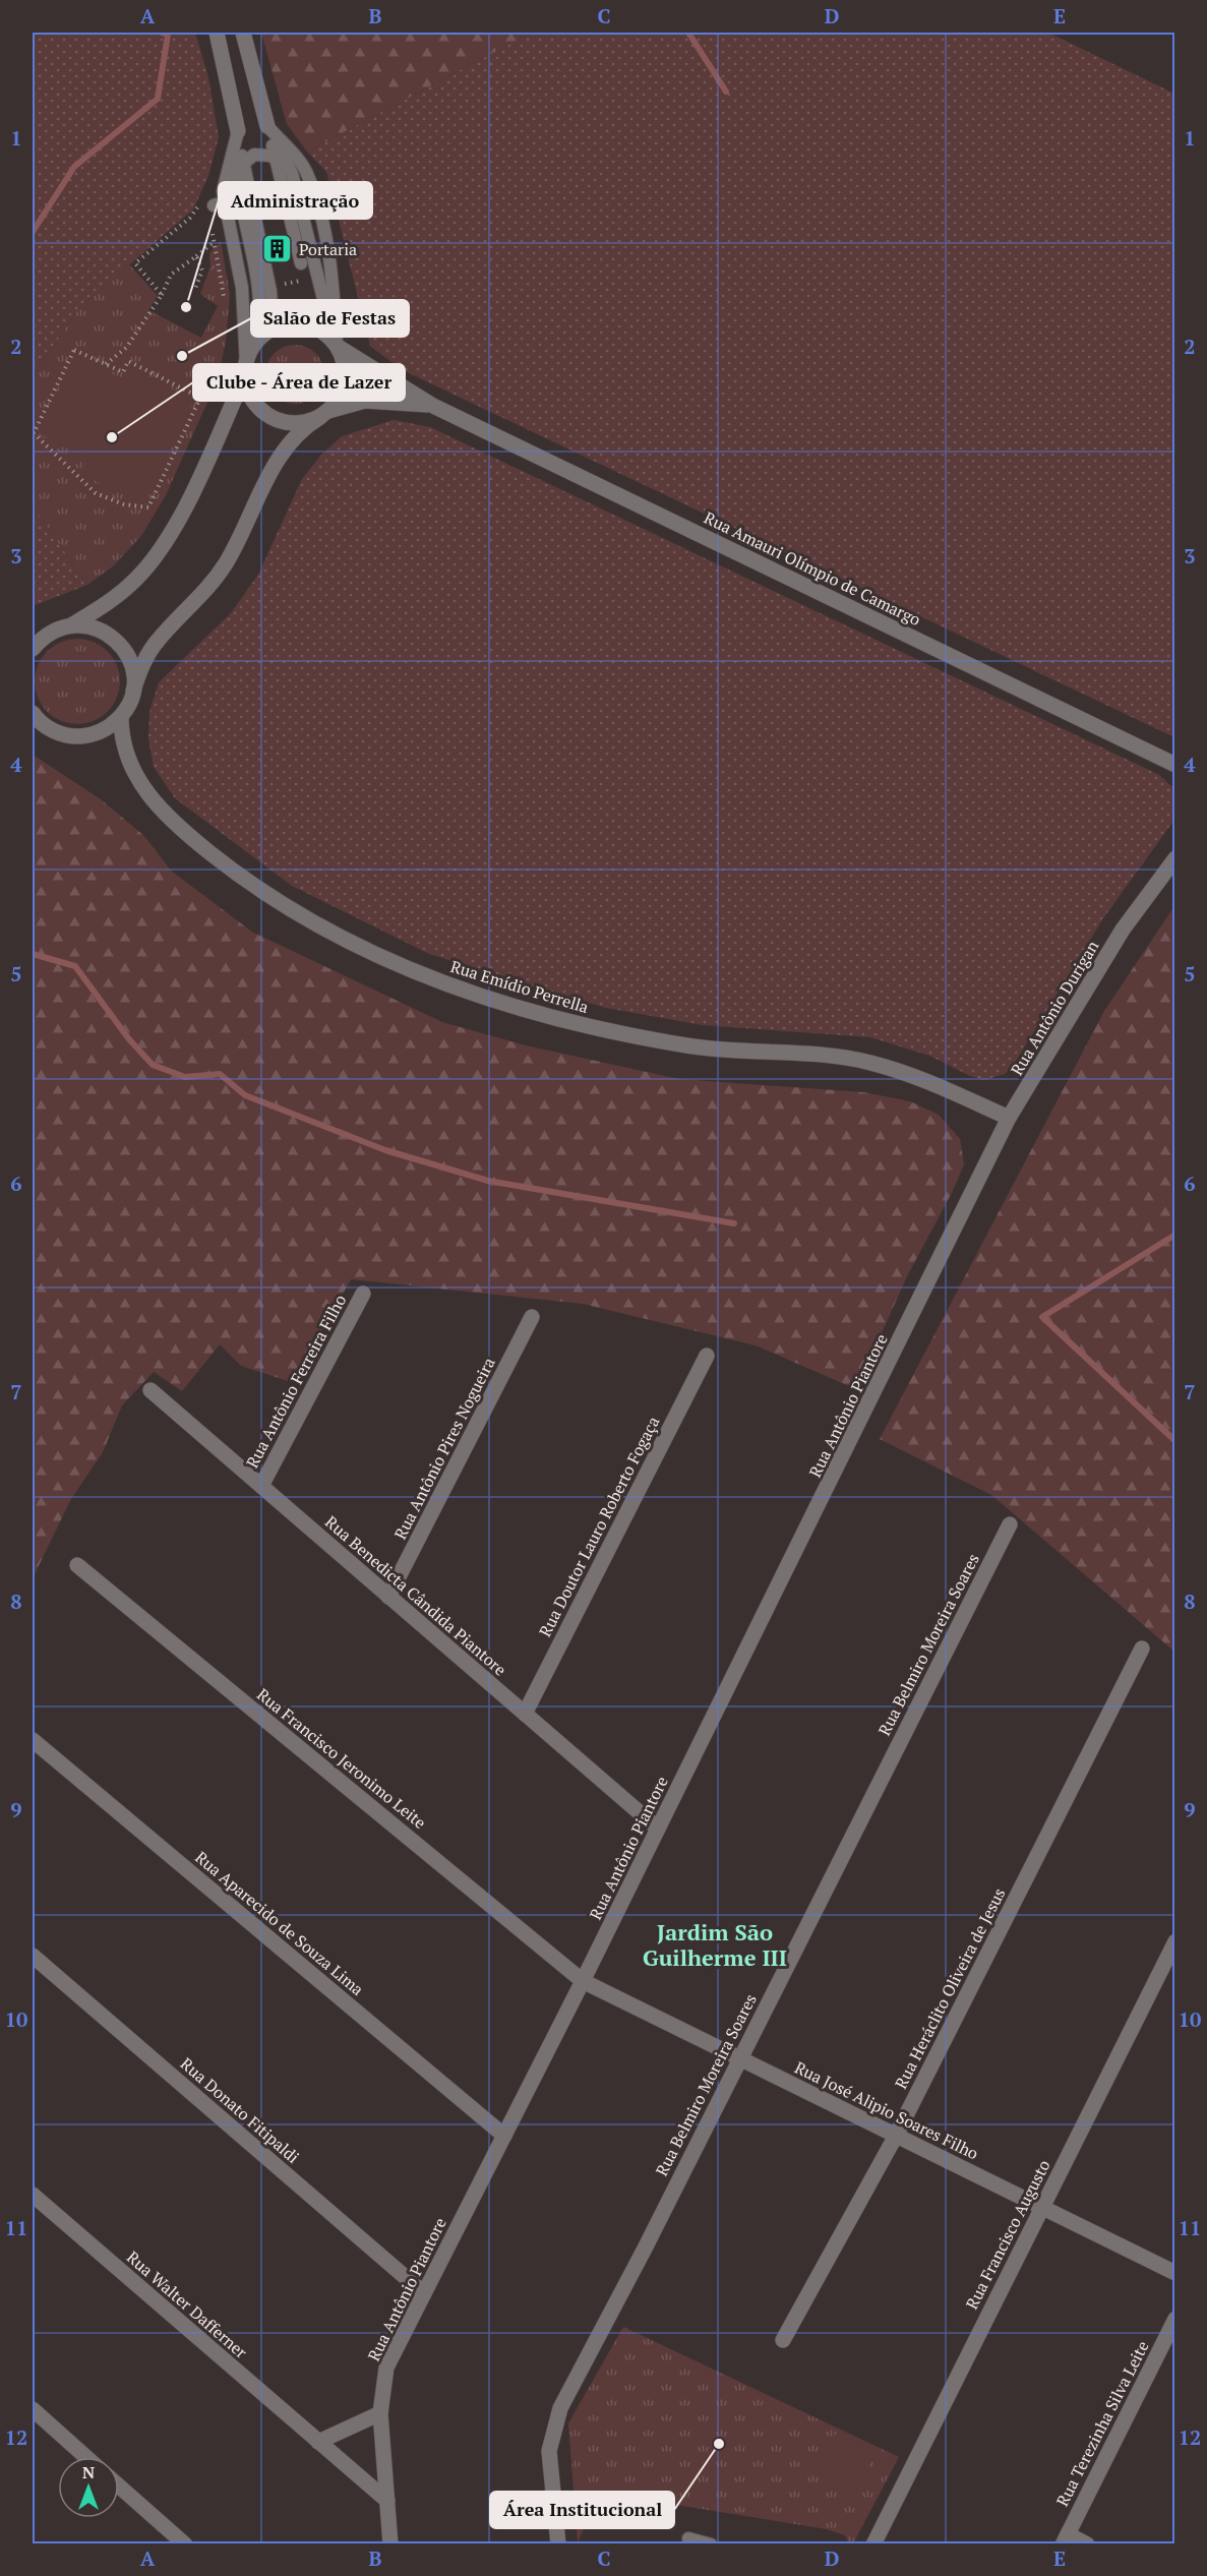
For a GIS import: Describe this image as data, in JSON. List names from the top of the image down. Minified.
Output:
{"streets":{"street":["Rua Amauri Olímpio de Camargo","Rua Emídio Perrella","Rua Antônio Durigan","Rua Antônio Ferreira Filho","Rua Antônio Piantore","Rua Antônio Pires Nogueira","Rua Doutor Lauro Roberto Fogaça","Rua Benedicta Cândida Piantore","Rua Belmiro Moreira Soares","Rua Francisco Jeronimo Leite","Rua Aparecido de Souza Lima","Rua Heráclito Oliveira de Jesus","Rua Donato Fitipaldi","Rua José Alipio Soares Filho","Rua Francisco Augusto","Rua Walter Dafferner","Rua Terezinha Silva Leite"]},"crossings":[["Rua Emídio Perrella","Rua Antônio Durigan"],["Rua Antônio Durigan","Rua Antônio Piantore"],["Rua Antônio Ferreira Filho","Rua Benedicta Cândida Piantore"],["Rua Antônio Piantore","Rua Benedicta Cândida Piantore"],["Rua Antônio Piantore","Rua Francisco Jeronimo Leite"],["Rua Antônio Piantore","Rua Aparecido de Souza Lima"],["Rua Antônio Piantore","Rua Donato Fitipaldi"],["Rua Antônio Piantore","Rua José Alipio Soares Filho"],["Rua Antônio Piantore","Rua Walter Dafferner"],["Rua Antônio Pires Nogueira","Rua Benedicta Cândida Piantore"],["Rua Doutor Lauro Roberto Fogaça","Rua Benedicta Cândida Piantore"],["Rua Belmiro Moreira Soares","Rua José Alipio Soares Filho"],["Rua Francisco Jeronimo Leite","Rua José Alipio Soares Filho"],["Rua Heráclito Oliveira de Jesus","Rua José Alipio Soares Filho"],["Rua José Alipio Soares Filho","Rua Francisco Augusto"]],"districts":["Jardim São Guilherme III"],"places":{"building":["Portaria"],"other":["Administração","Salão de Festas","Clube - Área de Lazer","Área Institucional"]},"north":"top","grid":{"columns":["A","B","C","D","E"],"rows":["1","2","3","4","5","6","7","8","9","10","11","12"]}}
